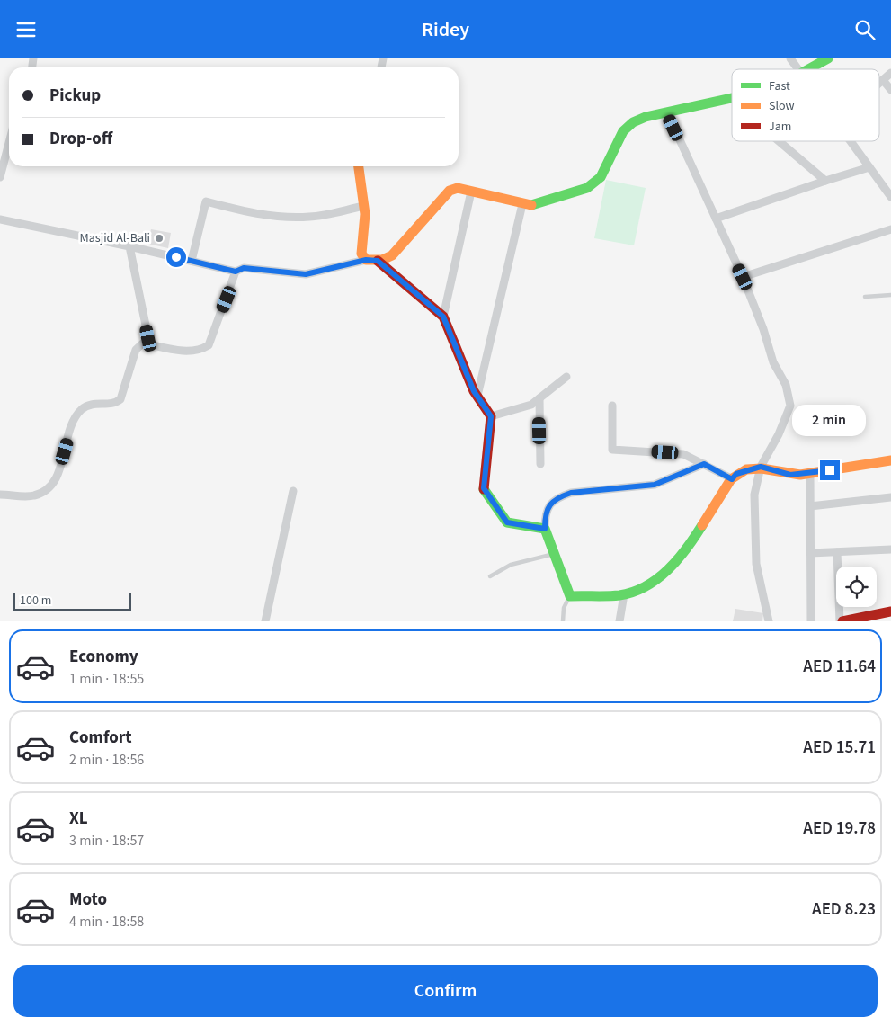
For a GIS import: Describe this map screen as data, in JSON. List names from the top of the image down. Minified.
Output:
{"places":["Masjid Al-Bali"],"legend":["Fast","Slow","Jam"],"scale_bar":"100 m","page":{"header":"Ridey","banner":["Pickup","Drop-off"],"bubble":"2 min","scale":"100 m","list":[{"name":"Economy","note":"1 min · 18:55","value":"AED 11.64"},{"name":"Comfort","note":"2 min · 18:56","value":"AED 15.71"},{"name":"XL","note":"3 min · 18:57","value":"AED 19.78"},{"name":"Moto","note":"4 min · 18:58","value":"AED 8.23"}],"buttons":"Confirm"}}
